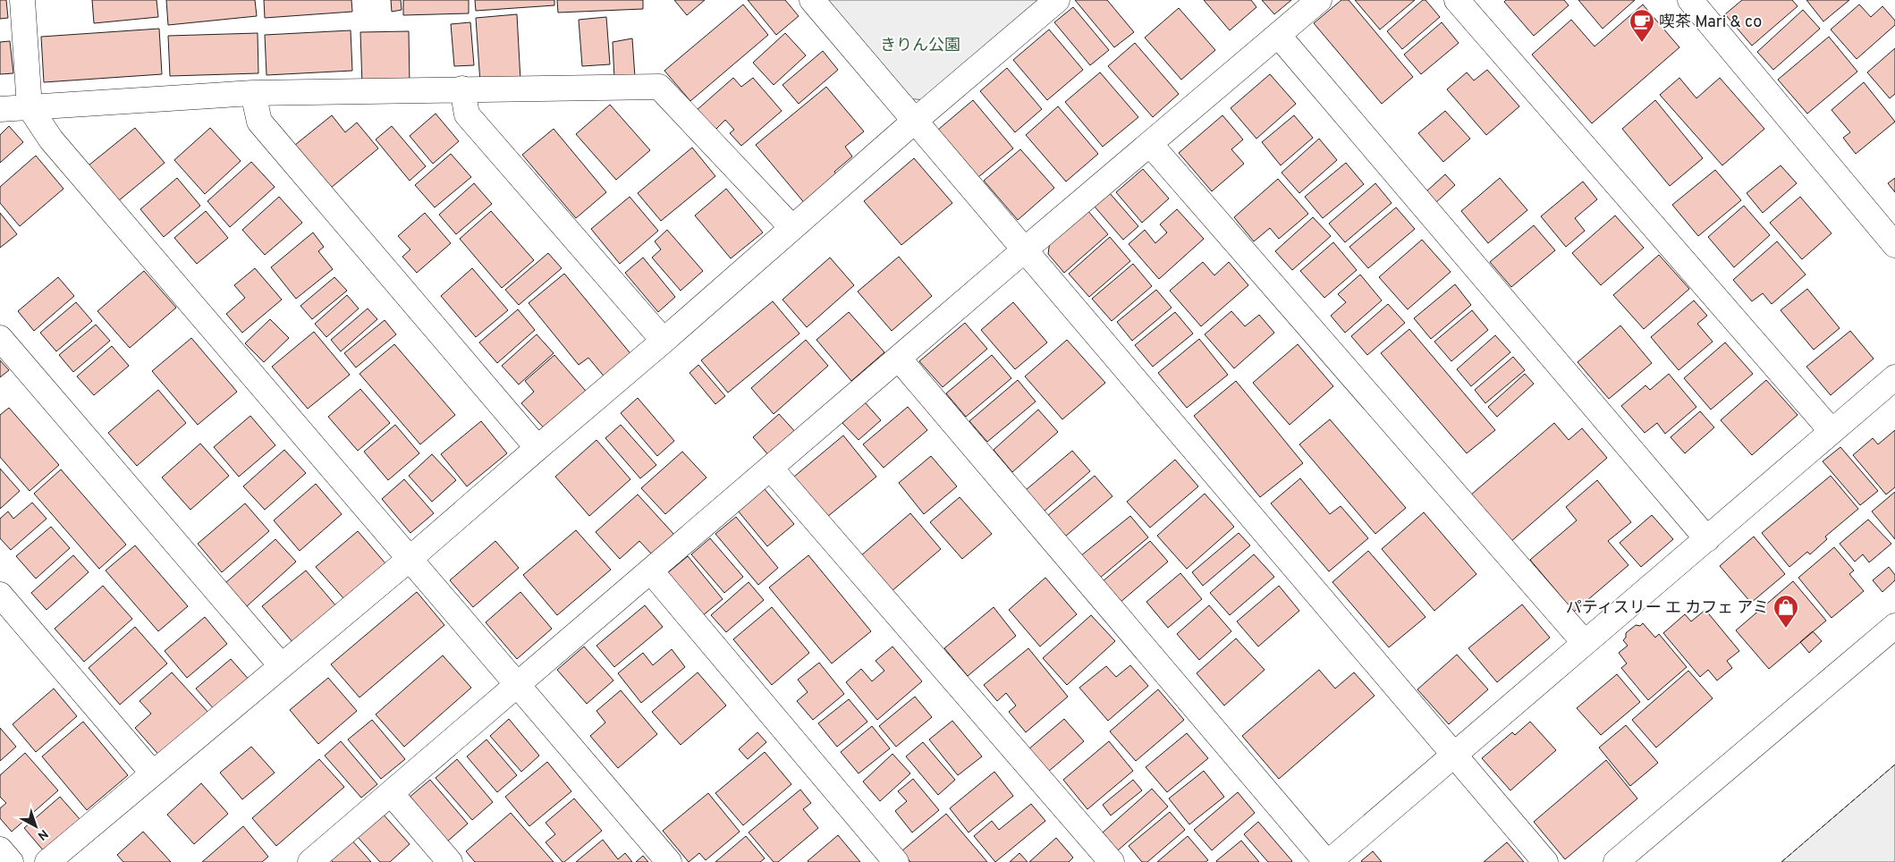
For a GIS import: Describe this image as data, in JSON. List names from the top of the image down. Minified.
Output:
{"parks":["きりん公園"],"places":{"cafe":["喫茶 Mari & co"],"shop":["パティスリー エ カフェ アミ"]},"north":"bottom right"}
